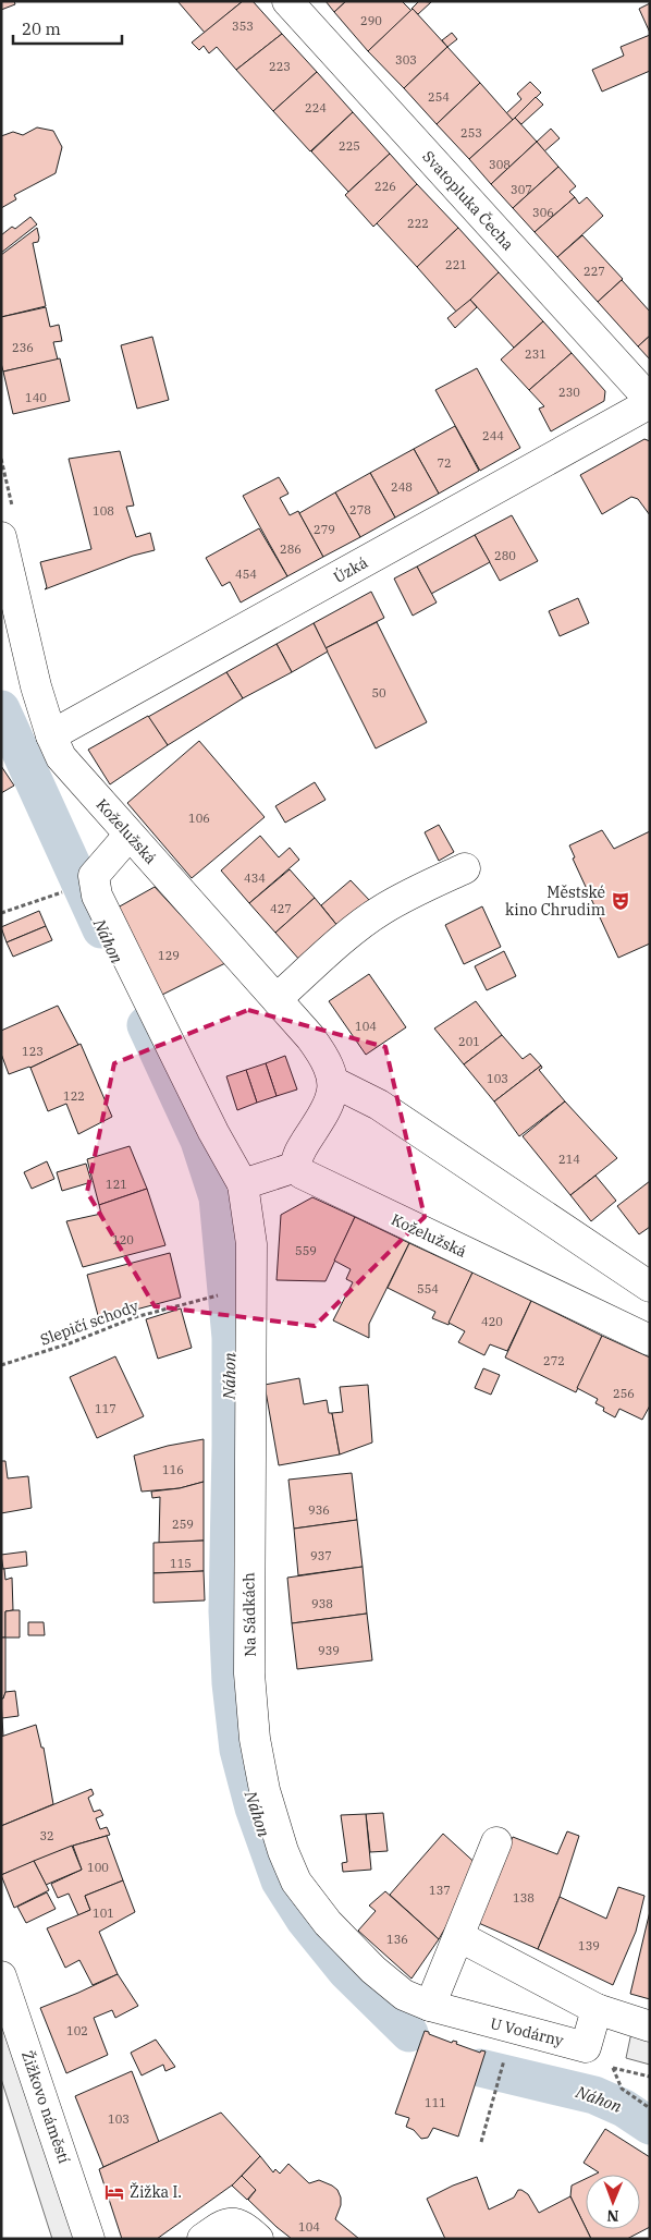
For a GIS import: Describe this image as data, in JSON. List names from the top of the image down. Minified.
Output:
{"streets":{"street":["Svatopluka Čecha","Úzká","Koželužská","Na Sádkách","U Vodárny","Žižkovo náměstí"],"path":["Slepičí schody"]},"crossings":[["Svatopluka Čecha","Úzká"],["Úzká","Koželužská"],["Na Sádkách","U Vodárny"]],"water":["Náhon"],"places":{"theatre":["Městské kino Chrudim"],"hotel":["Žižka I."]},"house_numbers":["290","353","303","223","254","224","253","225","308","226","307","306","222","221","227","236","231","230","140","244","72","248","278","108","279","286","280","454","50","106","434","427","129","104","201","123","103","122","214","121","120","559","554","420","272","256","117","116","936","259","937","115","938","939","32","100","137","138","101","136","139","102","111","103","104"],"scale_bar":"20 m","north":"bottom"}
